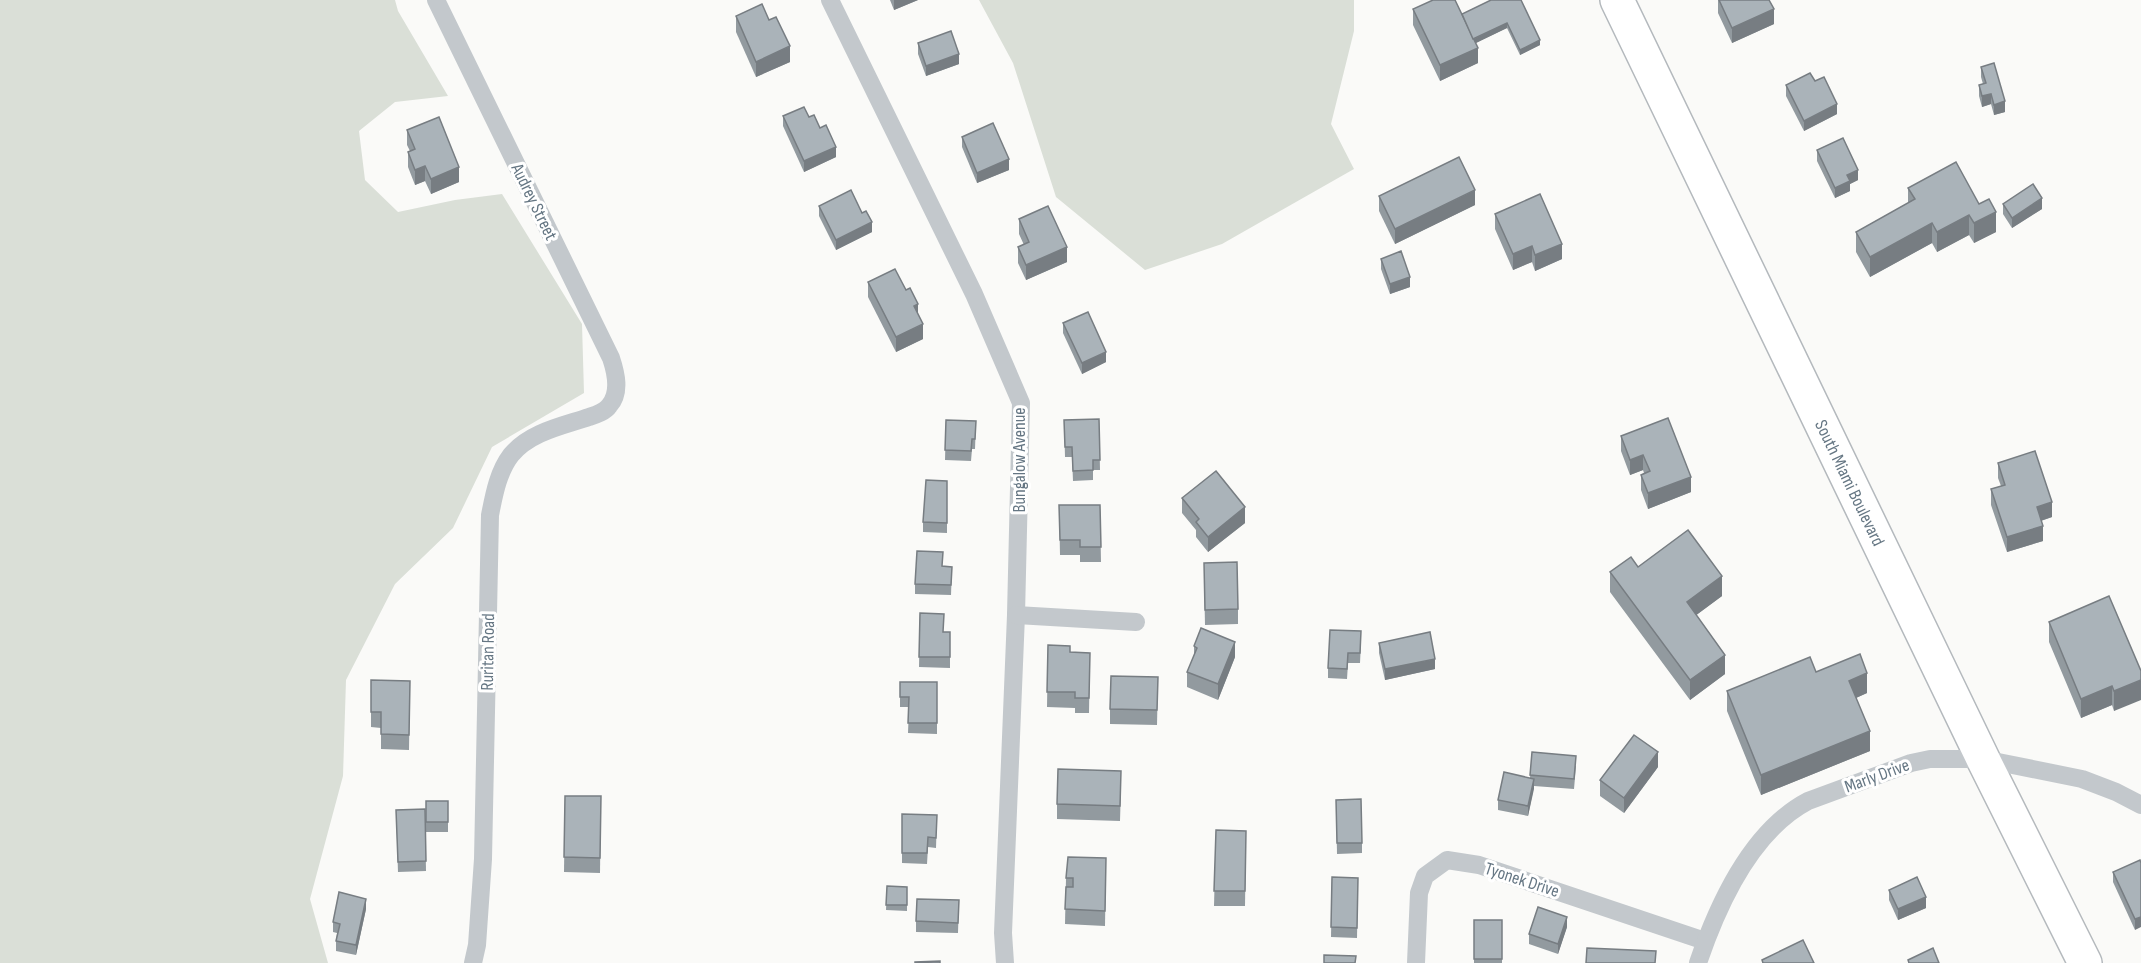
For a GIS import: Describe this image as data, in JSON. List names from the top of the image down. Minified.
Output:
{"streets":{"highway":["South Miami Boulevard"],"street":["Audrey Street","Bungalow Avenue","Ruritan Road","Marly Drive","Tyonek Drive"]},"crossings":[["Audrey Street","Ruritan Road"],["South Miami Boulevard","Marly Drive"],["Marly Drive","Tyonek Drive"]]}
